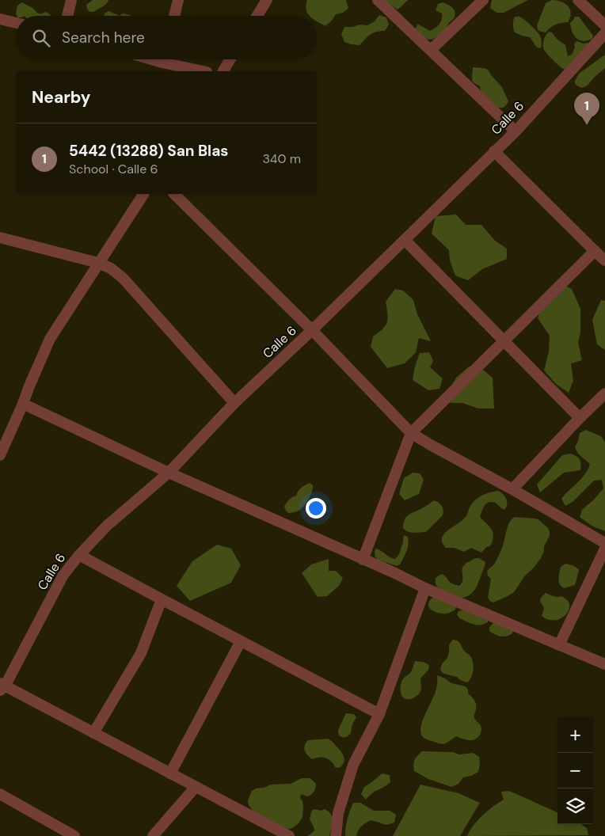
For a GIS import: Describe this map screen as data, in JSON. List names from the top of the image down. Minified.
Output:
{"streets":{"street":["Calle 6"]},"page":{"search":"Search here","heading":"Nearby","pins":"1","list":[{"mark":"1","name":"5442 (13288) San Blas","note":"School · Calle 6","value":"340 m"}],"map_buttons":["+","−"]}}
